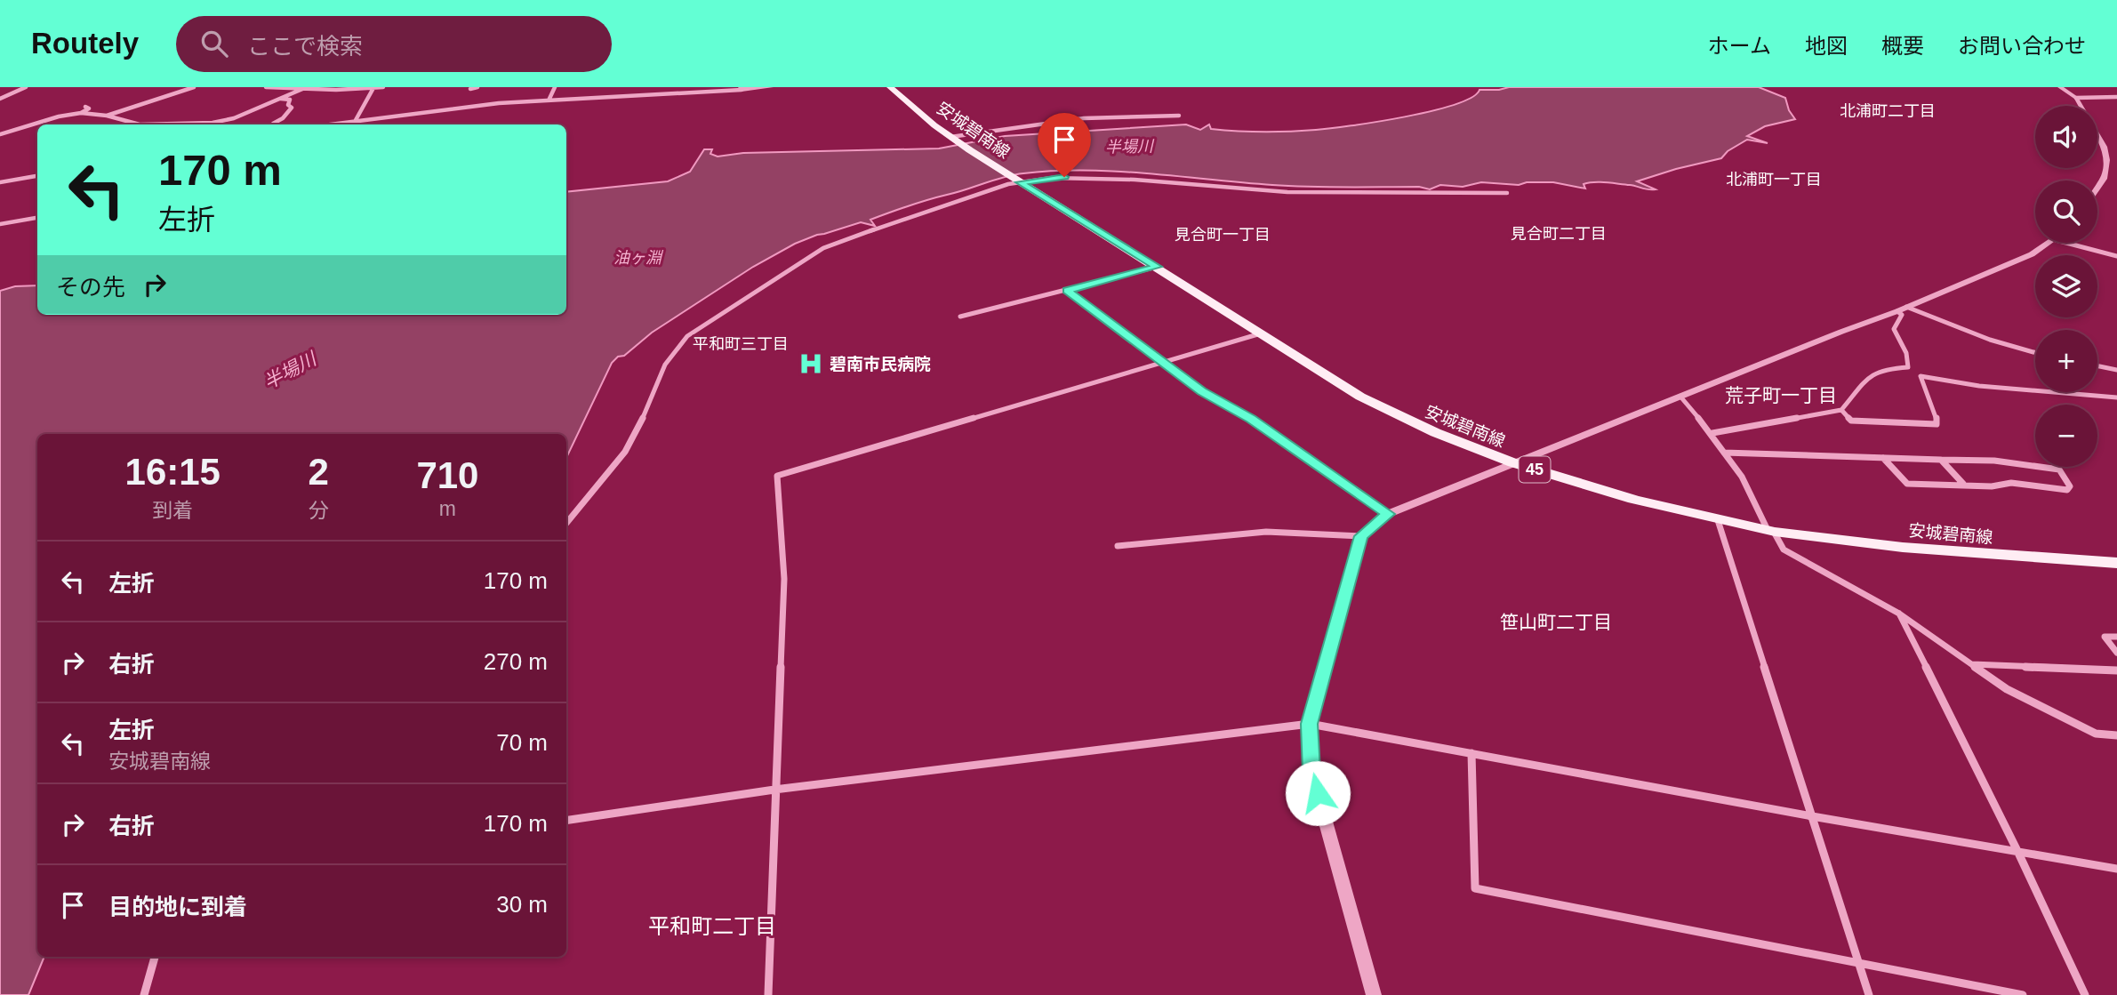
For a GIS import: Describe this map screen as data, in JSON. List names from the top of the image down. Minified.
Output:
{"streets":{"main road":["安城碧南線","45"]},"districts":["北浦町二丁目","北浦町一丁目","見合町二丁目","見合町一丁目","平和町三丁目","荒子町一丁目","笹山町二丁目","平和町二丁目"],"water":["半場川","油ヶ淵"],"places":{"hospital":["碧南市民病院"]},"page":{"header":"Routely","search":"ここで検索","nav":["ホーム","地図","概要","お問い合わせ"],"map_buttons":["+","−"],"turn":["170 m","左折"],"then":"その先","eta":["16:15","到着","2","分","710","m"],"list":[{"name":"左折","value":"170 m"},{"name":"右折","value":"270 m"},{"name":"左折","note":"安城碧南線","value":"70 m"},{"name":"右折","value":"170 m"},{"name":"目的地に到着","value":"30 m"}]}}
